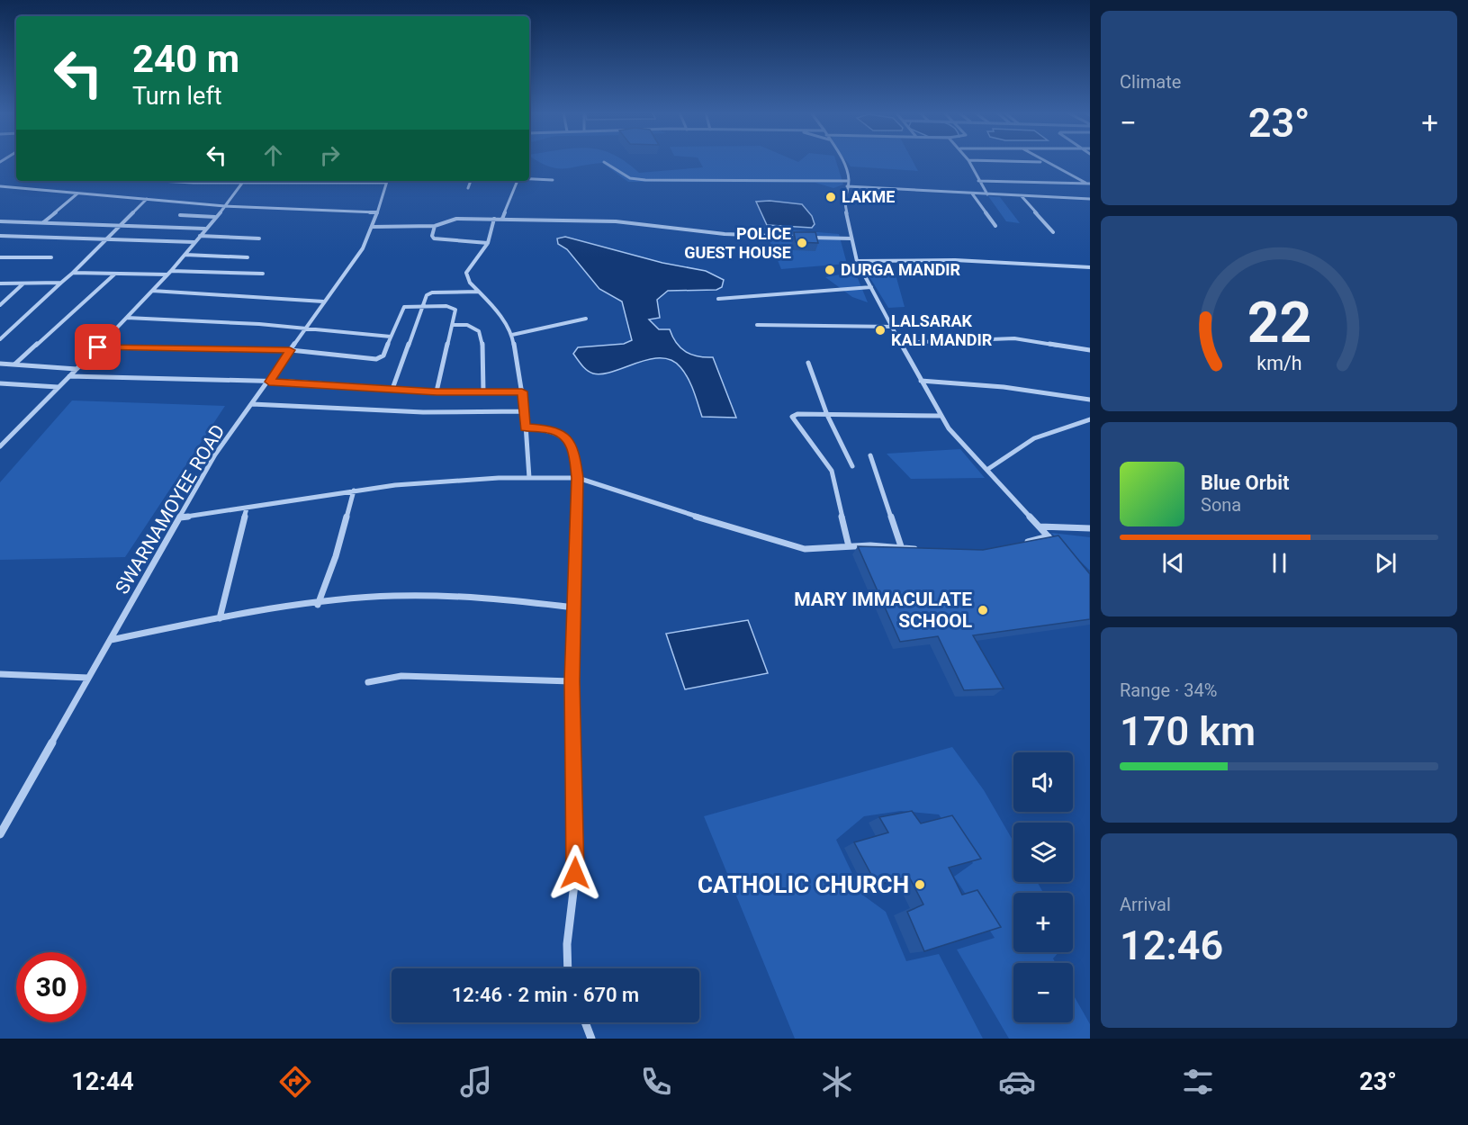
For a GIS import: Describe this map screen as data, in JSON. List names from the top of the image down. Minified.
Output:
{"streets":{"street":["SWARNAMOYEE ROAD"]},"places":["LAKME","POLICE GUEST HOUSE","DURGA MANDIR","LALSARAK KALI MANDIR","MARY IMMACULATE SCHOOL","CATHOLIC CHURCH"],"page":{"tile":["Climate",["Range · 34%","170 km"],["Arrival","12:46"]],"turn":["240 m","Turn left"],"heat":["−","23°","+"],"song":["Blue Orbit","Sona"],"map_buttons":["+","−"],"limit":"30","trip":"12:46 · 2 min · 670 m","tabs":["12:44","23°"],"gauge":["22","km/h"]}}
